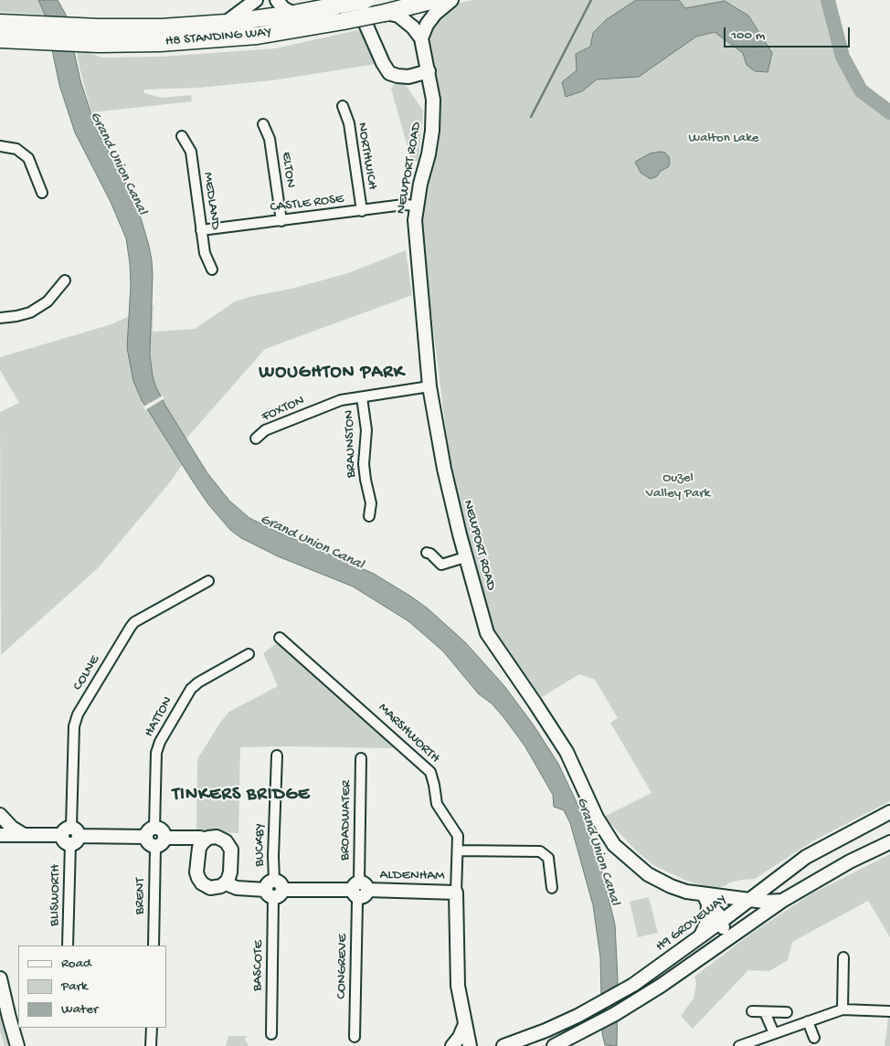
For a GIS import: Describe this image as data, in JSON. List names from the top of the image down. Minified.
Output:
{"streets":{"highway":["H8 STANDING WAY"],"street":["NORTHWICH","NEWPORT ROAD","ELTON","MEDLAND","CASTLE ROSE","FOXTON","BRAUNSTON","COLNE","HATTON","MARSHWORTH","BROADWATER","BUCKBY","ALDENHAM","BLISWORTH","BRENT","H9 GROVEWAY","BASCOTE","CONGREVE"]},"crossings":[["NORTHWICH","CASTLE ROSE"],["NEWPORT ROAD","CASTLE ROSE"],["NEWPORT ROAD","FOXTON"],["NEWPORT ROAD","H9 GROVEWAY"],["ELTON","CASTLE ROSE"],["MEDLAND","CASTLE ROSE"],["FOXTON","BRAUNSTON"],["COLNE","BLISWORTH"],["HATTON","BRENT"],["MARSHWORTH","ALDENHAM"],["BROADWATER","ALDENHAM"],["BROADWATER","CONGREVE"],["BUCKBY","ALDENHAM"],["BUCKBY","BASCOTE"],["ALDENHAM","BASCOTE"],["ALDENHAM","CONGREVE"]],"districts":["WOUGHTON PARK","TINKERS BRIDGE"],"water":["Grand Union Canal"],"parks":["Walton Lake","Ouzel Valley Park"],"legend":["Road","Park","Water"],"scale_bar":"100 m"}
